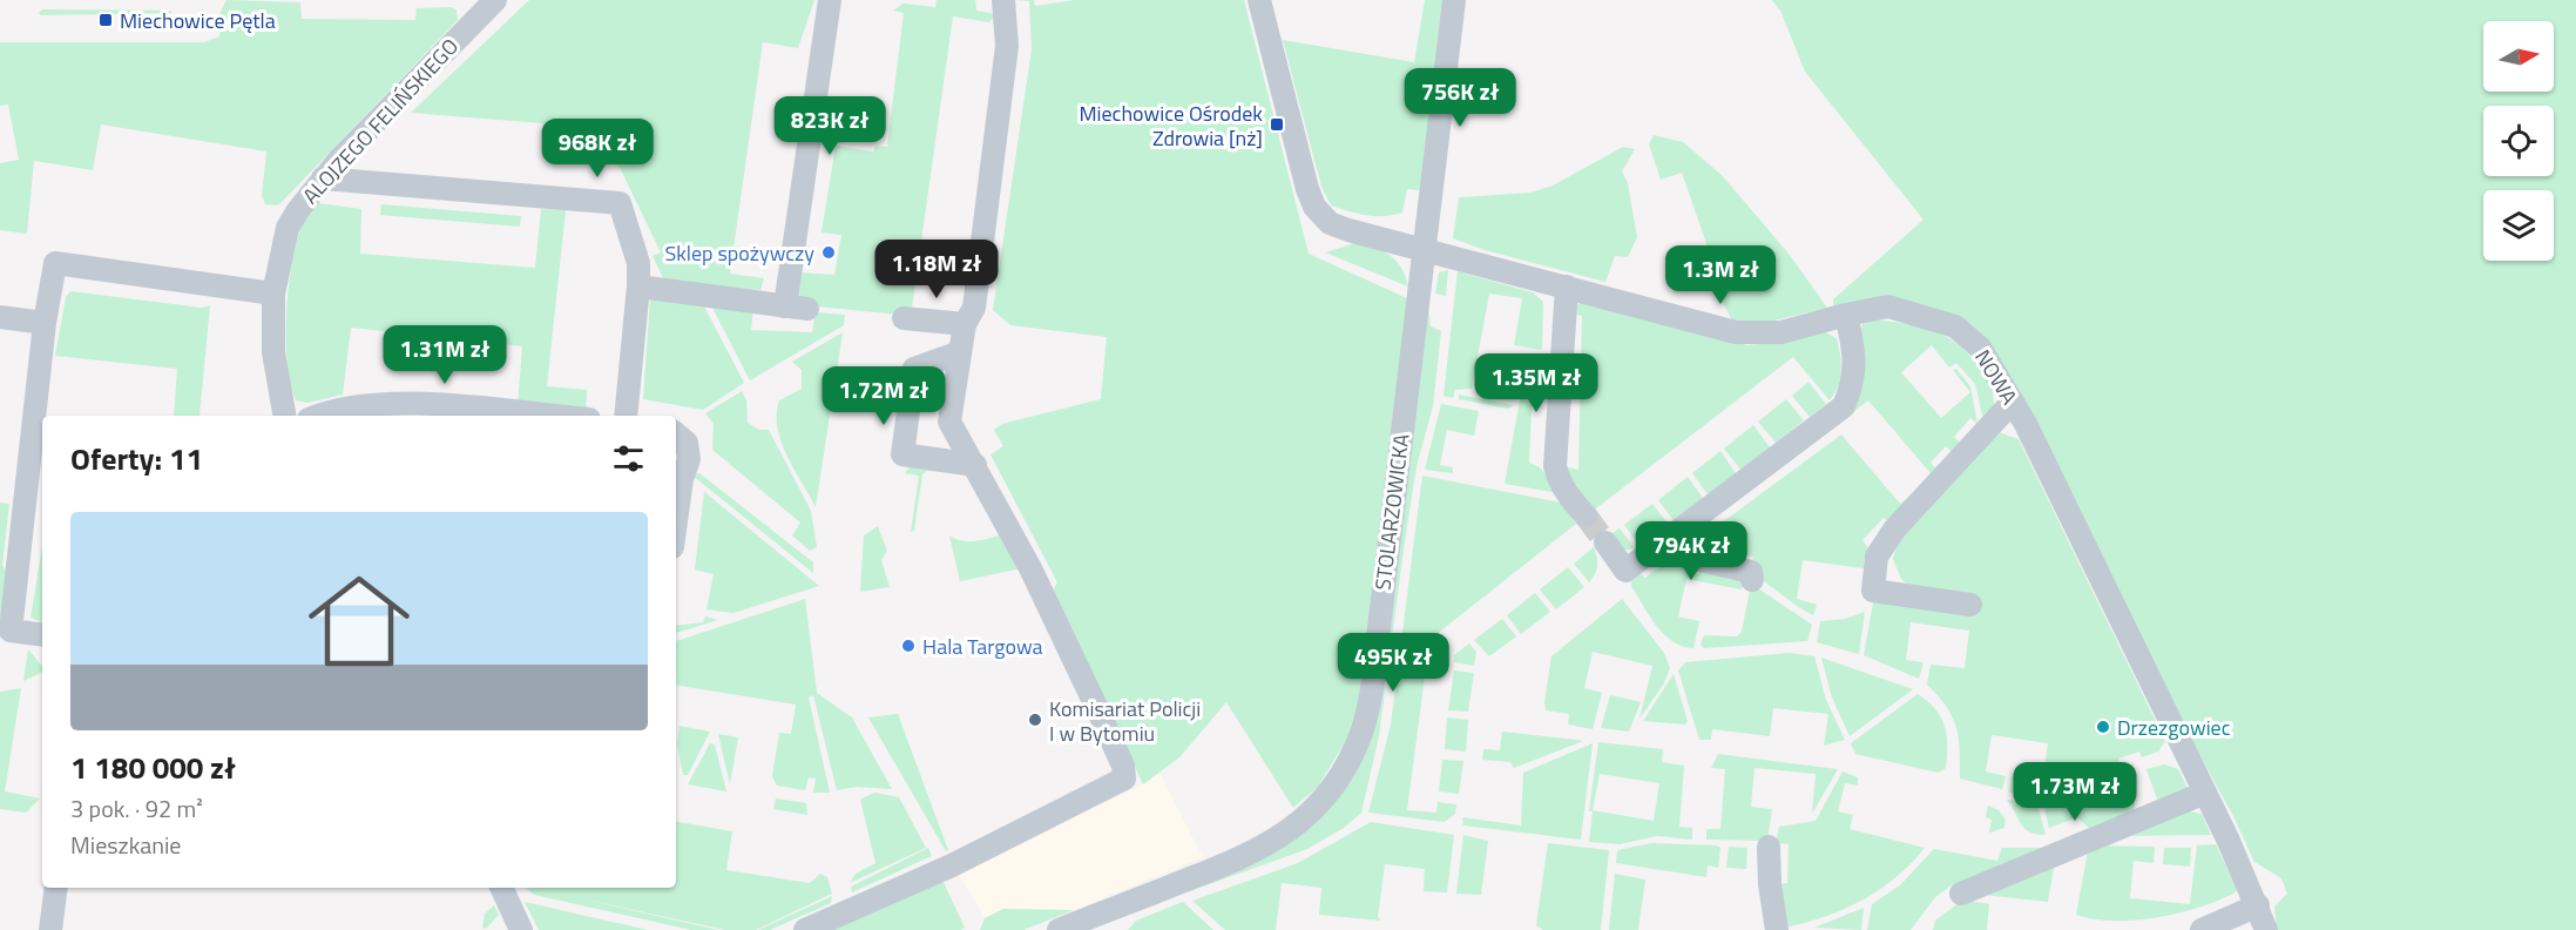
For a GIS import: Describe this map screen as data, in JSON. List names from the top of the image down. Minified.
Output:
{"streets":{"street":["ALOJZEGO FELIŃSKIEGO","NOWA","STOLARZOWICKA"]},"crossings":[["NOWA","STOLARZOWICKA"]],"places":{"transit":["Miechowice Pętla","Miechowice Ośrodek Zdrowia [nż]"],"other":["Sklep spożywczy","Hala Targowa","Komisariat Policji I w Bytomiu","Drzezgowiec"]},"north":"right","page":{"price":["756K zł","823K zł","968K zł","1.18M zł","1.3M zł","1.31M zł","1.35M zł","1.72M zł","794K zł","495K zł","1.73M zł"],"heading":"Oferty: 11","list":[{"name":"1 180 000 zł","note":"3 pok. · 92 m² · Mieszkanie"}]}}
